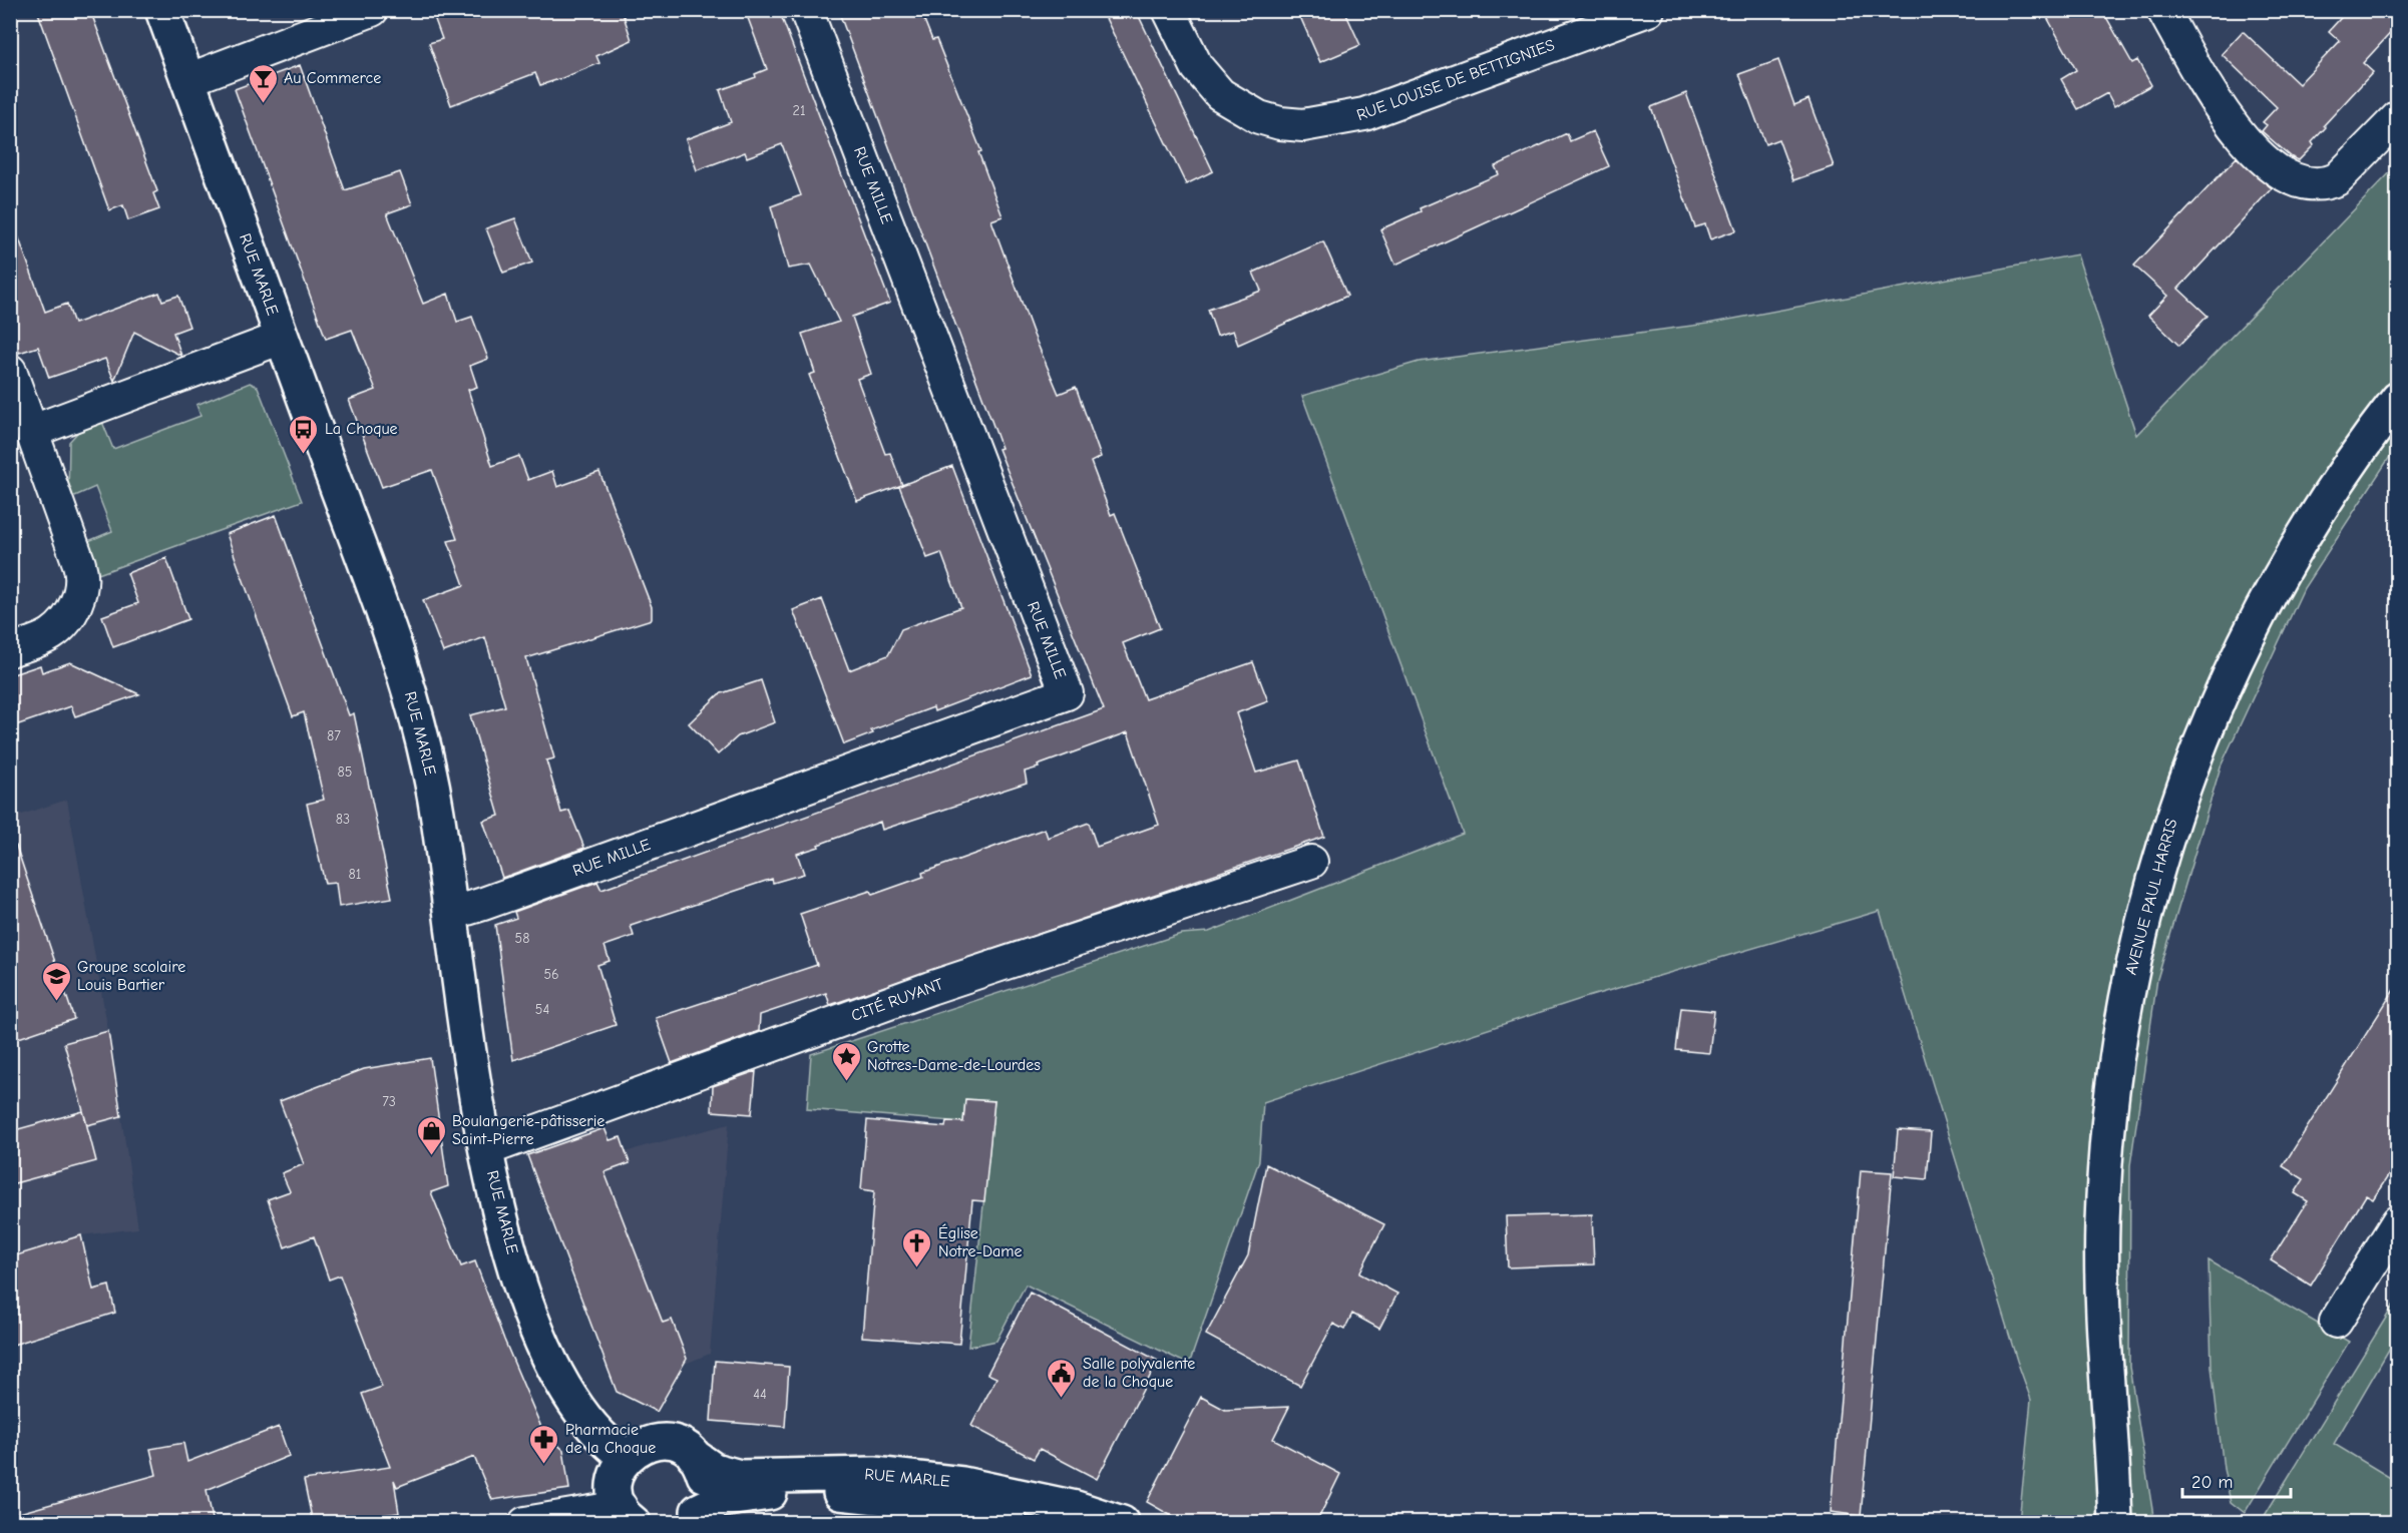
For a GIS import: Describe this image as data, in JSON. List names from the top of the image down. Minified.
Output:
{"streets":{"main road":["RUE MARLE","AVENUE PAUL HARRIS"],"street":["RUE LOUISE DE BETTIGNIES","RUE MILLE","CITÉ RUYANT"]},"crossings":[["RUE MILLE","RUE MARLE"],["RUE MARLE","CITÉ RUYANT"]],"places":{"bar":["Au Commerce"],"bus stop":["La Choque"],"school or university":["Groupe scolaire Louis Bartier"],"place":["Grotte Notres-Dame-de-Lourdes"],"shop":["Boulangerie-pâtisserie Saint-Pierre"],"church":["Église Notre-Dame"],"public building":["Salle polyvalente de la Choque"],"pharmacy":["Pharmacie de la Choque"]},"house_numbers":["21","87","85","83","81","58","56","54","73","44"],"scale_bar":"20 m"}
